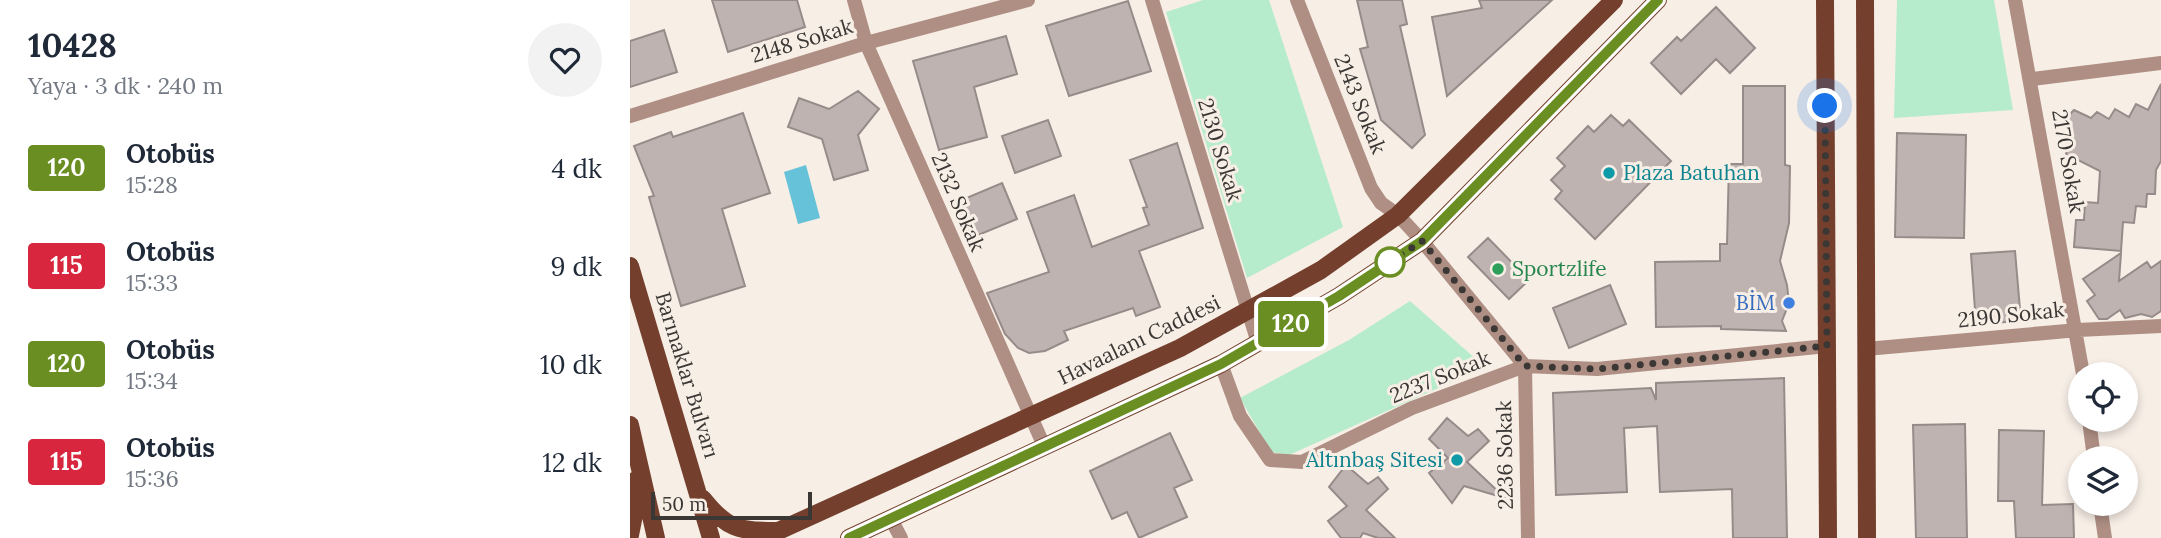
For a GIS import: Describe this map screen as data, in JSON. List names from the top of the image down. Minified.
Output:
{"streets":{"main road":["Havaalanı Caddesi","Barınaklar Bulvarı"],"street":["2148 Sokak","2143 Sokak","2130 Sokak","2170 Sokak","2132 Sokak","2190 Sokak","2237 Sokak","2236 Sokak"]},"crossings":[["2148 Sokak","2132 Sokak"],["2143 Sokak","Havaalanı Caddesi"],["2130 Sokak","Havaalanı Caddesi"],["2170 Sokak","2190 Sokak"],["2132 Sokak","Havaalanı Caddesi"],["2237 Sokak","2236 Sokak"]],"places":["Plaza Batuhan","Sportzlife","BİM","Altınbaş Sitesi"],"lines":["bus line 120"],"scale_bar":"50 m","page":{"heading":["10428","Yaya · 3 dk · 240 m"],"on_map":"120","list":[{"mark":"120","name":"Otobüs","note":"15:28","value":"4 dk"},{"mark":"115","name":"Otobüs","note":"15:33","value":"9 dk"},{"mark":"120","name":"Otobüs","note":"15:34","value":"10 dk"},{"mark":"115","name":"Otobüs","note":"15:36","value":"12 dk"}],"scale":"50 m"}}
